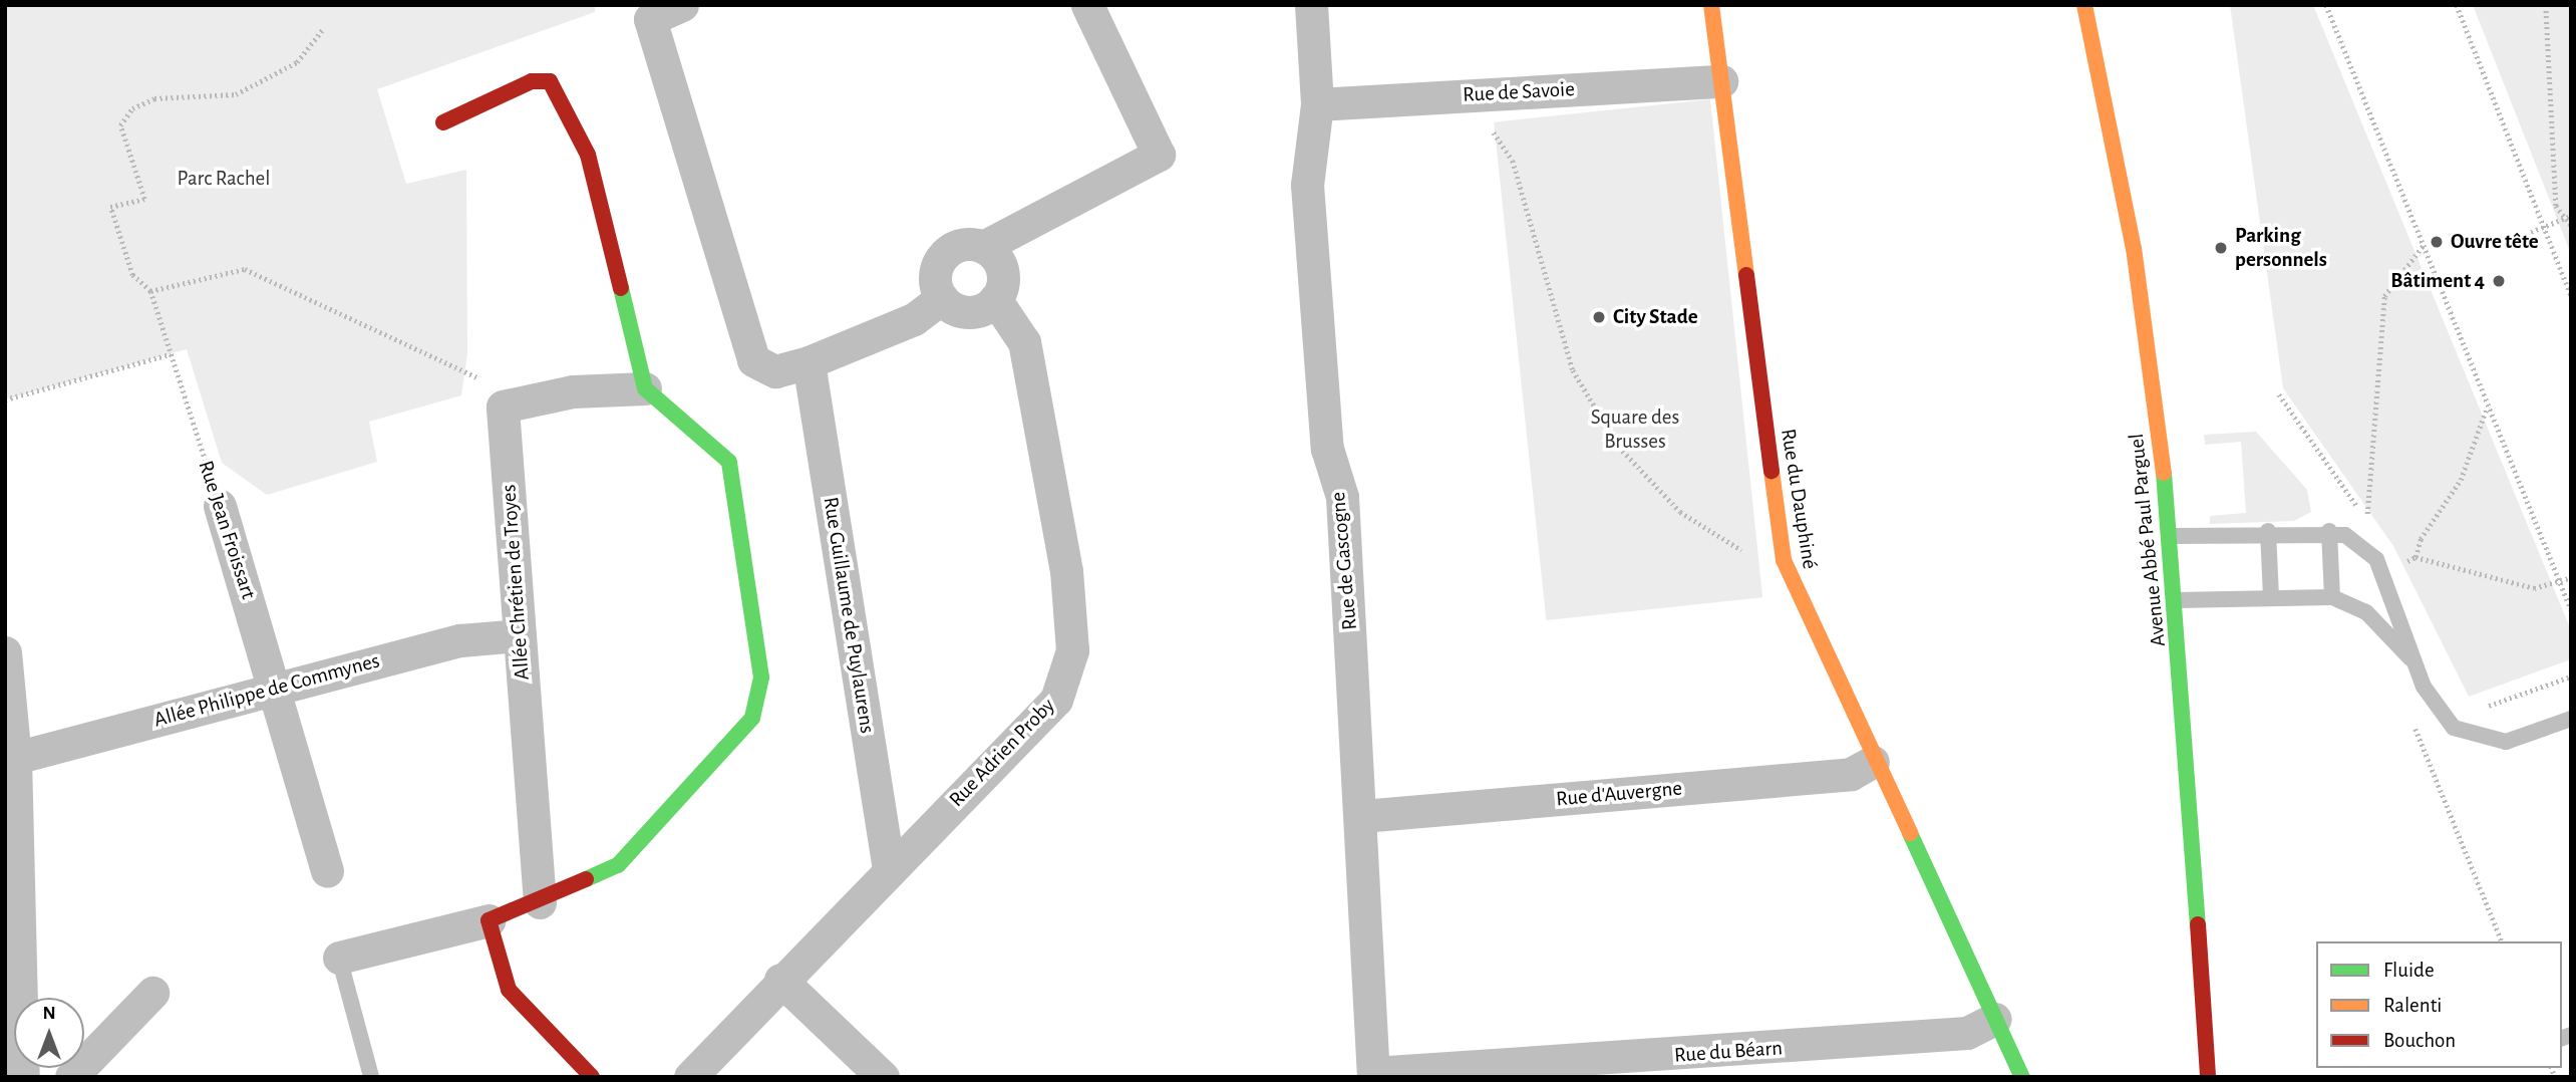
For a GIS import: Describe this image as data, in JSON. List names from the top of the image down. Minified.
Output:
{"streets":{"street":["Rue de Savoie","Rue du Dauphiné","Rue Jean Froissart","Avenue Abbé Paul Parguel","Rue de Gascogne","Allée Chrétien de Troyes","Rue Guillaume de Puylaurens","Allée Philippe de Commynes","Rue Adrien Proby","Rue d'Auvergne","Rue du Béarn"]},"crossings":[["Rue de Savoie","Rue du Dauphiné"],["Rue de Savoie","Rue de Gascogne"],["Rue du Dauphiné","Rue d'Auvergne"],["Rue du Dauphiné","Rue du Béarn"],["Rue Jean Froissart","Allée Philippe de Commynes"],["Rue de Gascogne","Rue d'Auvergne"],["Rue de Gascogne","Rue du Béarn"],["Allée Chrétien de Troyes","Allée Philippe de Commynes"],["Rue Guillaume de Puylaurens","Rue Adrien Proby"]],"parks":["Parc Rachel","Square des Brusses"],"places":["Ouvre tête","Parking personnels","Bâtiment 4","City Stade"],"legend":["Fluide","Ralenti","Bouchon"],"north":"top"}
